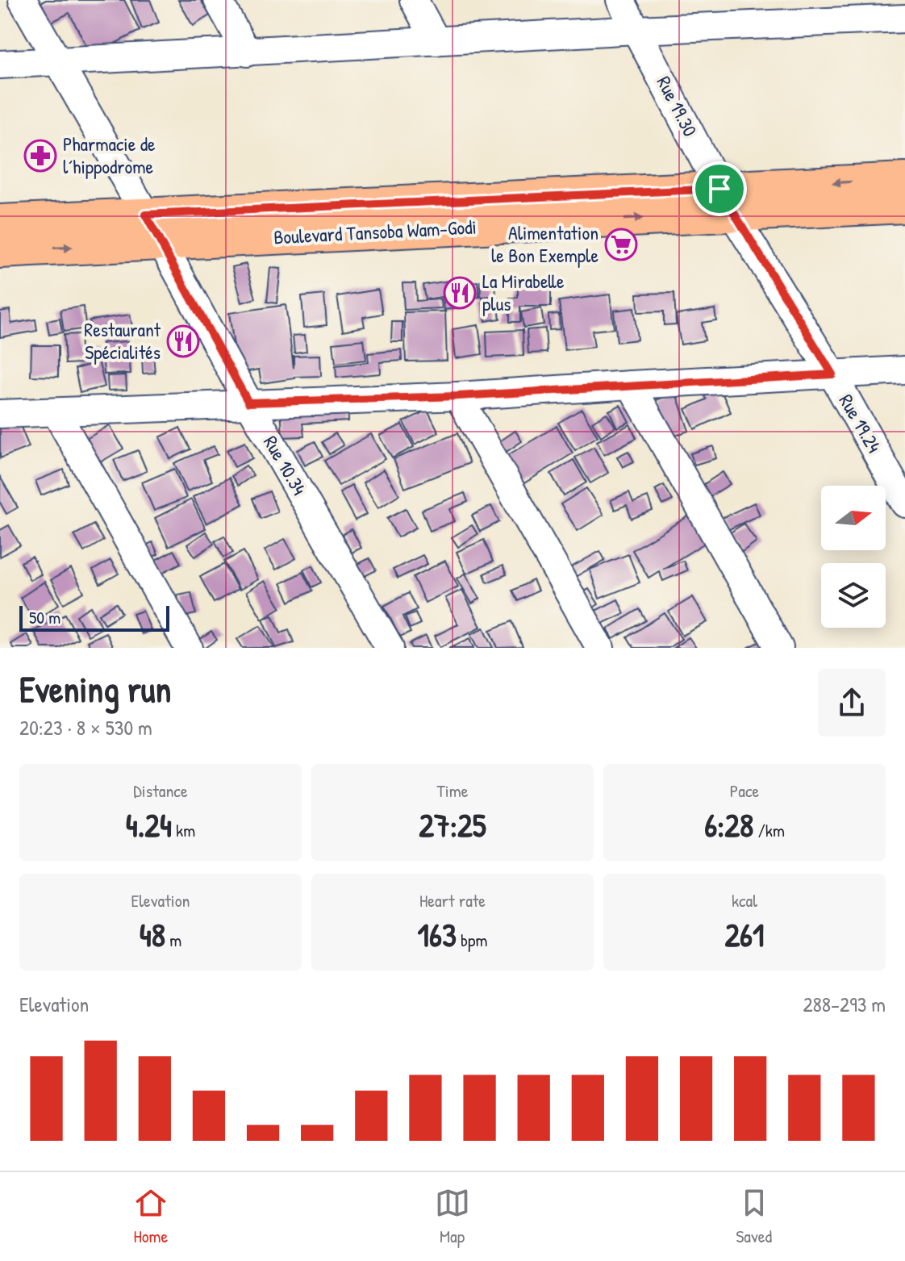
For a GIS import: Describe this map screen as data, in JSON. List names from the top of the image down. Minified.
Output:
{"streets":{"main road":["Boulevard Tansoba Wam-Godi"],"street":["Rue 19.30","Rue 19.24","Rue 10.34"]},"crossings":[["Rue 19.30","Boulevard Tansoba Wam-Godi"],["Rue 19.30","Rue 19.24"],["Boulevard Tansoba Wam-Godi","Rue 19.24"],["Boulevard Tansoba Wam-Godi","Rue 10.34"]],"places":{"pharmacy":["Pharmacie de l´hippodrome"],"supermarket":["Alimentation le Bon Exemple"],"restaurant":["La Mirabelle plus","Restaurant Spécialités"]},"scale_bar":"50 m","north":"right","page":{"scale":"50 m","heading":["Evening run","20:23 · 8 × 530 m"],"stats":[["Distance","4.24 km"],["Time","27:25"],["Pace","6:28 /km"],["Elevation","48 m"],["Heart rate","163 bpm"],["kcal","261"]],"chart":["Elevation","288–293 m"],"tabs":["Home","Map","Saved"]}}
